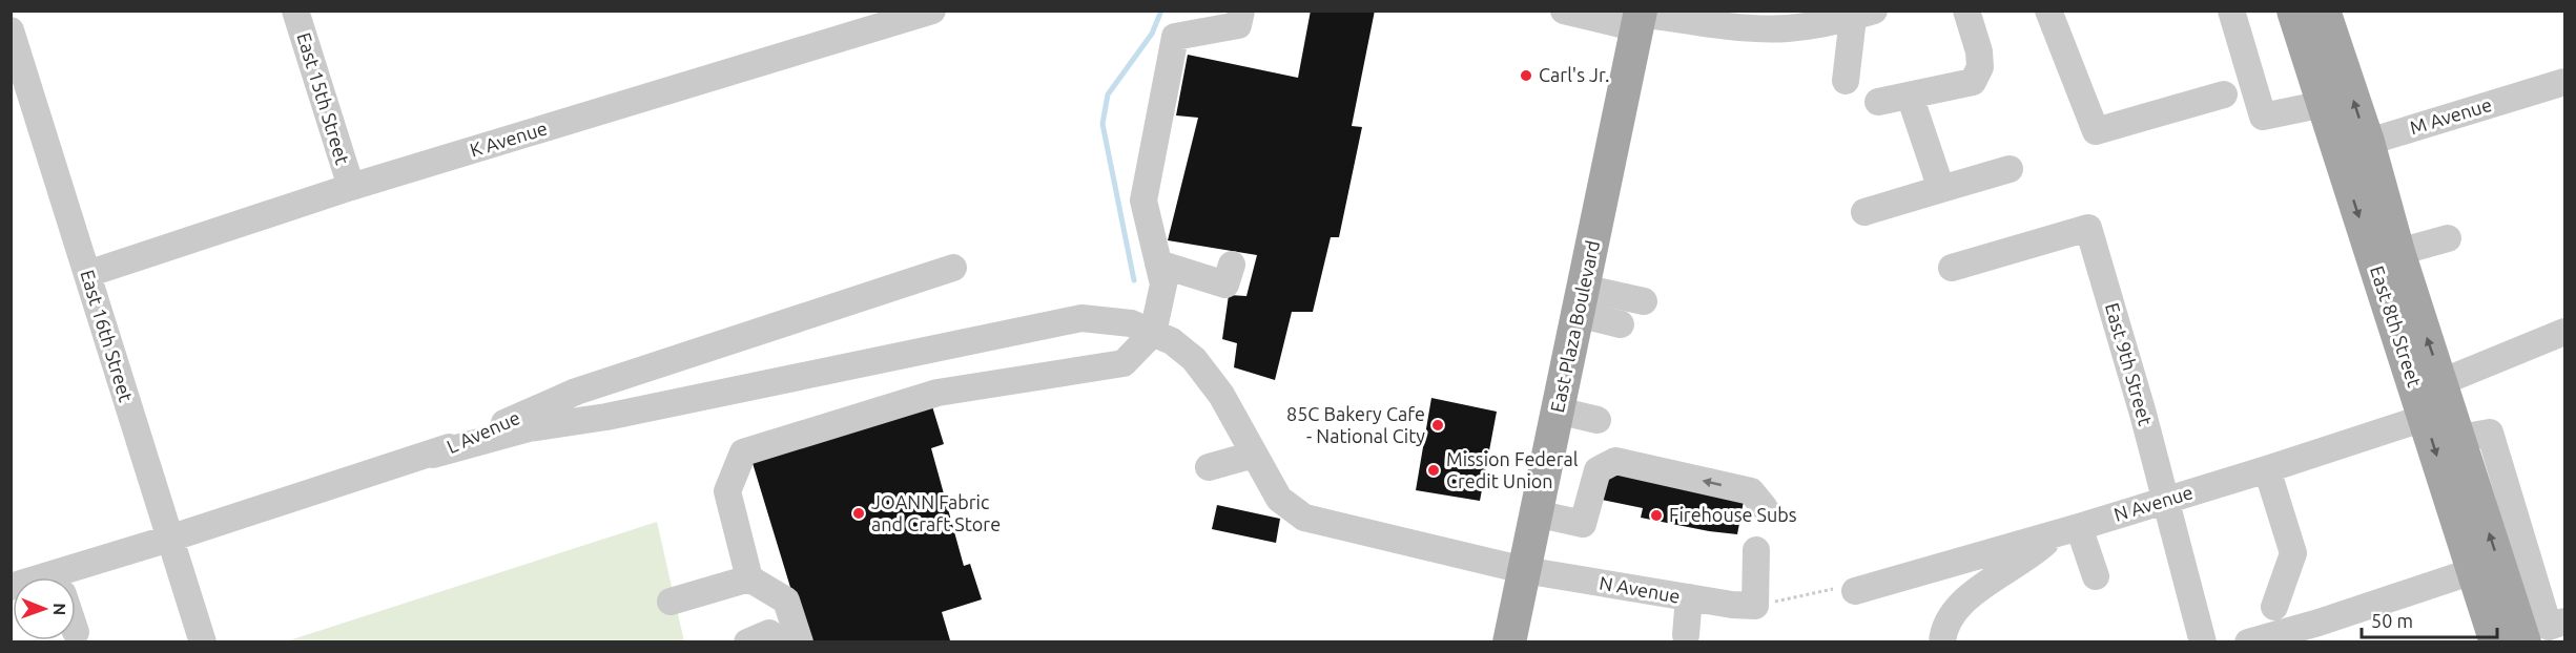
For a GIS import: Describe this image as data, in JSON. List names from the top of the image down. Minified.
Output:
{"streets":{"main road":["East Plaza Boulevard","East 8th Street"],"street":["East 15th Street","M Avenue","K Avenue","East 16th Street","East 9th Street","L Avenue","N Avenue"]},"crossings":[["East 15th Street","K Avenue"],["M Avenue","East 8th Street"],["K Avenue","East 16th Street"],["East Plaza Boulevard","N Avenue"],["East 8th Street","N Avenue"],["East 16th Street","L Avenue"],["East 9th Street","N Avenue"],["L Avenue","N Avenue"]],"places":["Carl's Jr.","85C Bakery Cafe - National City","Mission Federal Credit Union","JOANN Fabric and Craft Store","Firehouse Subs"],"scale_bar":"50 m","north":"right"}
